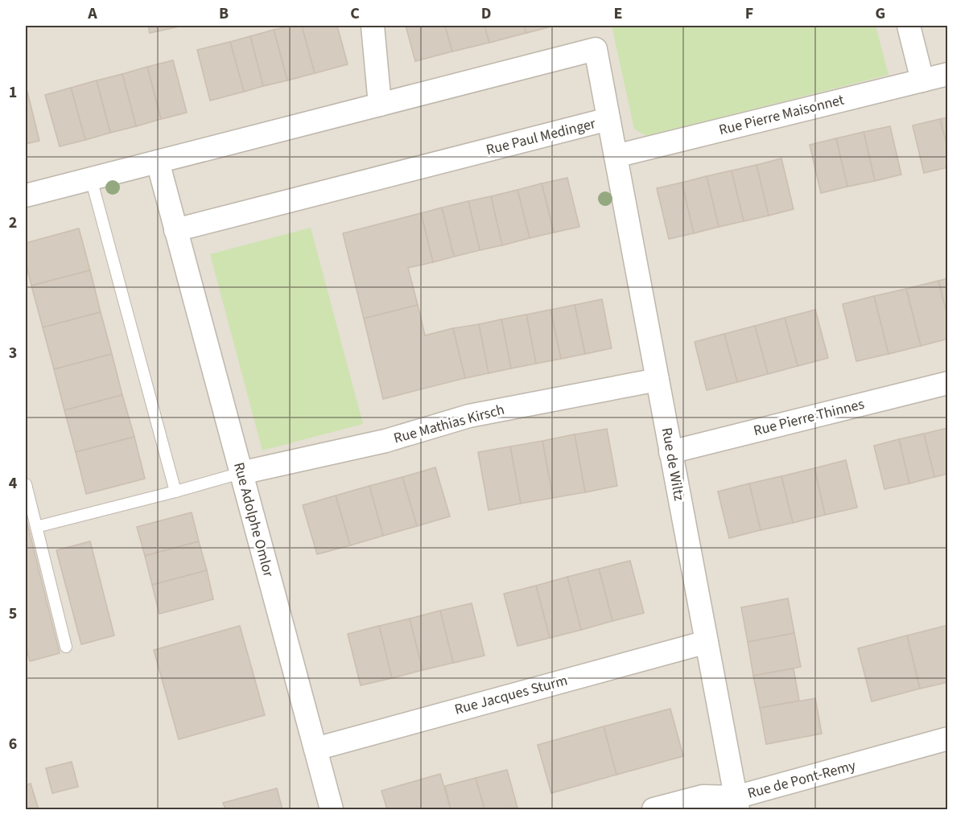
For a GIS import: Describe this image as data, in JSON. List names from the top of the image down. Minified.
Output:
{"streets":{"street":["Rue Pierre Maisonnet","Rue Paul Medinger","Rue Pierre Thinnes","Rue Mathias Kirsch","Rue de Wiltz","Rue Adolphe Omlor","Rue Jacques Sturm","Rue de Pont-Remy"]},"crossings":[["Rue Pierre Maisonnet","Rue de Wiltz"],["Rue Paul Medinger","Rue de Wiltz"],["Rue Paul Medinger","Rue Adolphe Omlor"],["Rue Pierre Thinnes","Rue de Wiltz"],["Rue Mathias Kirsch","Rue de Wiltz"],["Rue Mathias Kirsch","Rue Adolphe Omlor"],["Rue de Wiltz","Rue Jacques Sturm"],["Rue de Wiltz","Rue de Pont-Remy"],["Rue Adolphe Omlor","Rue Jacques Sturm"]],"grid":{"columns":["A","B","C","D","E","F","G"],"rows":["1","2","3","4","5","6"]}}
